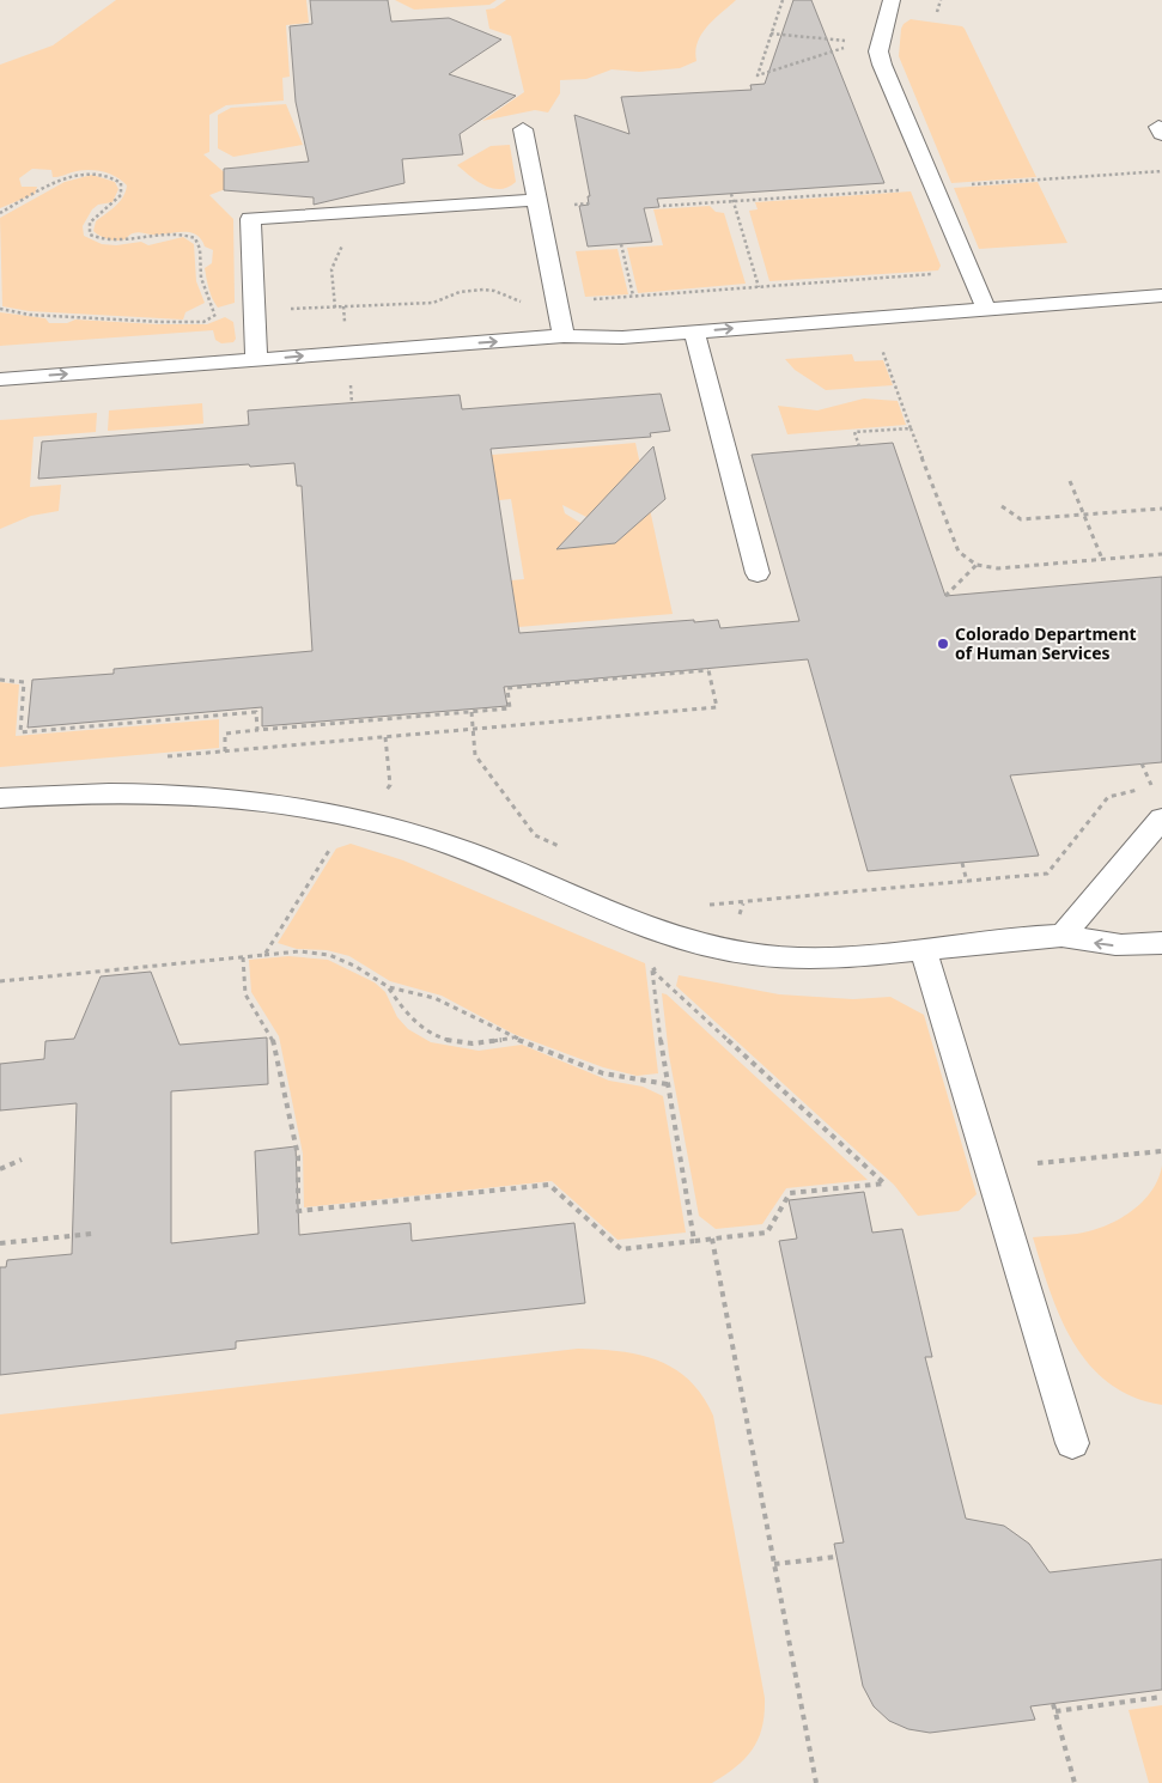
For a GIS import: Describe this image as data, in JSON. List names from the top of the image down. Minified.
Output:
{"places":["Colorado Department of Human Services"]}
